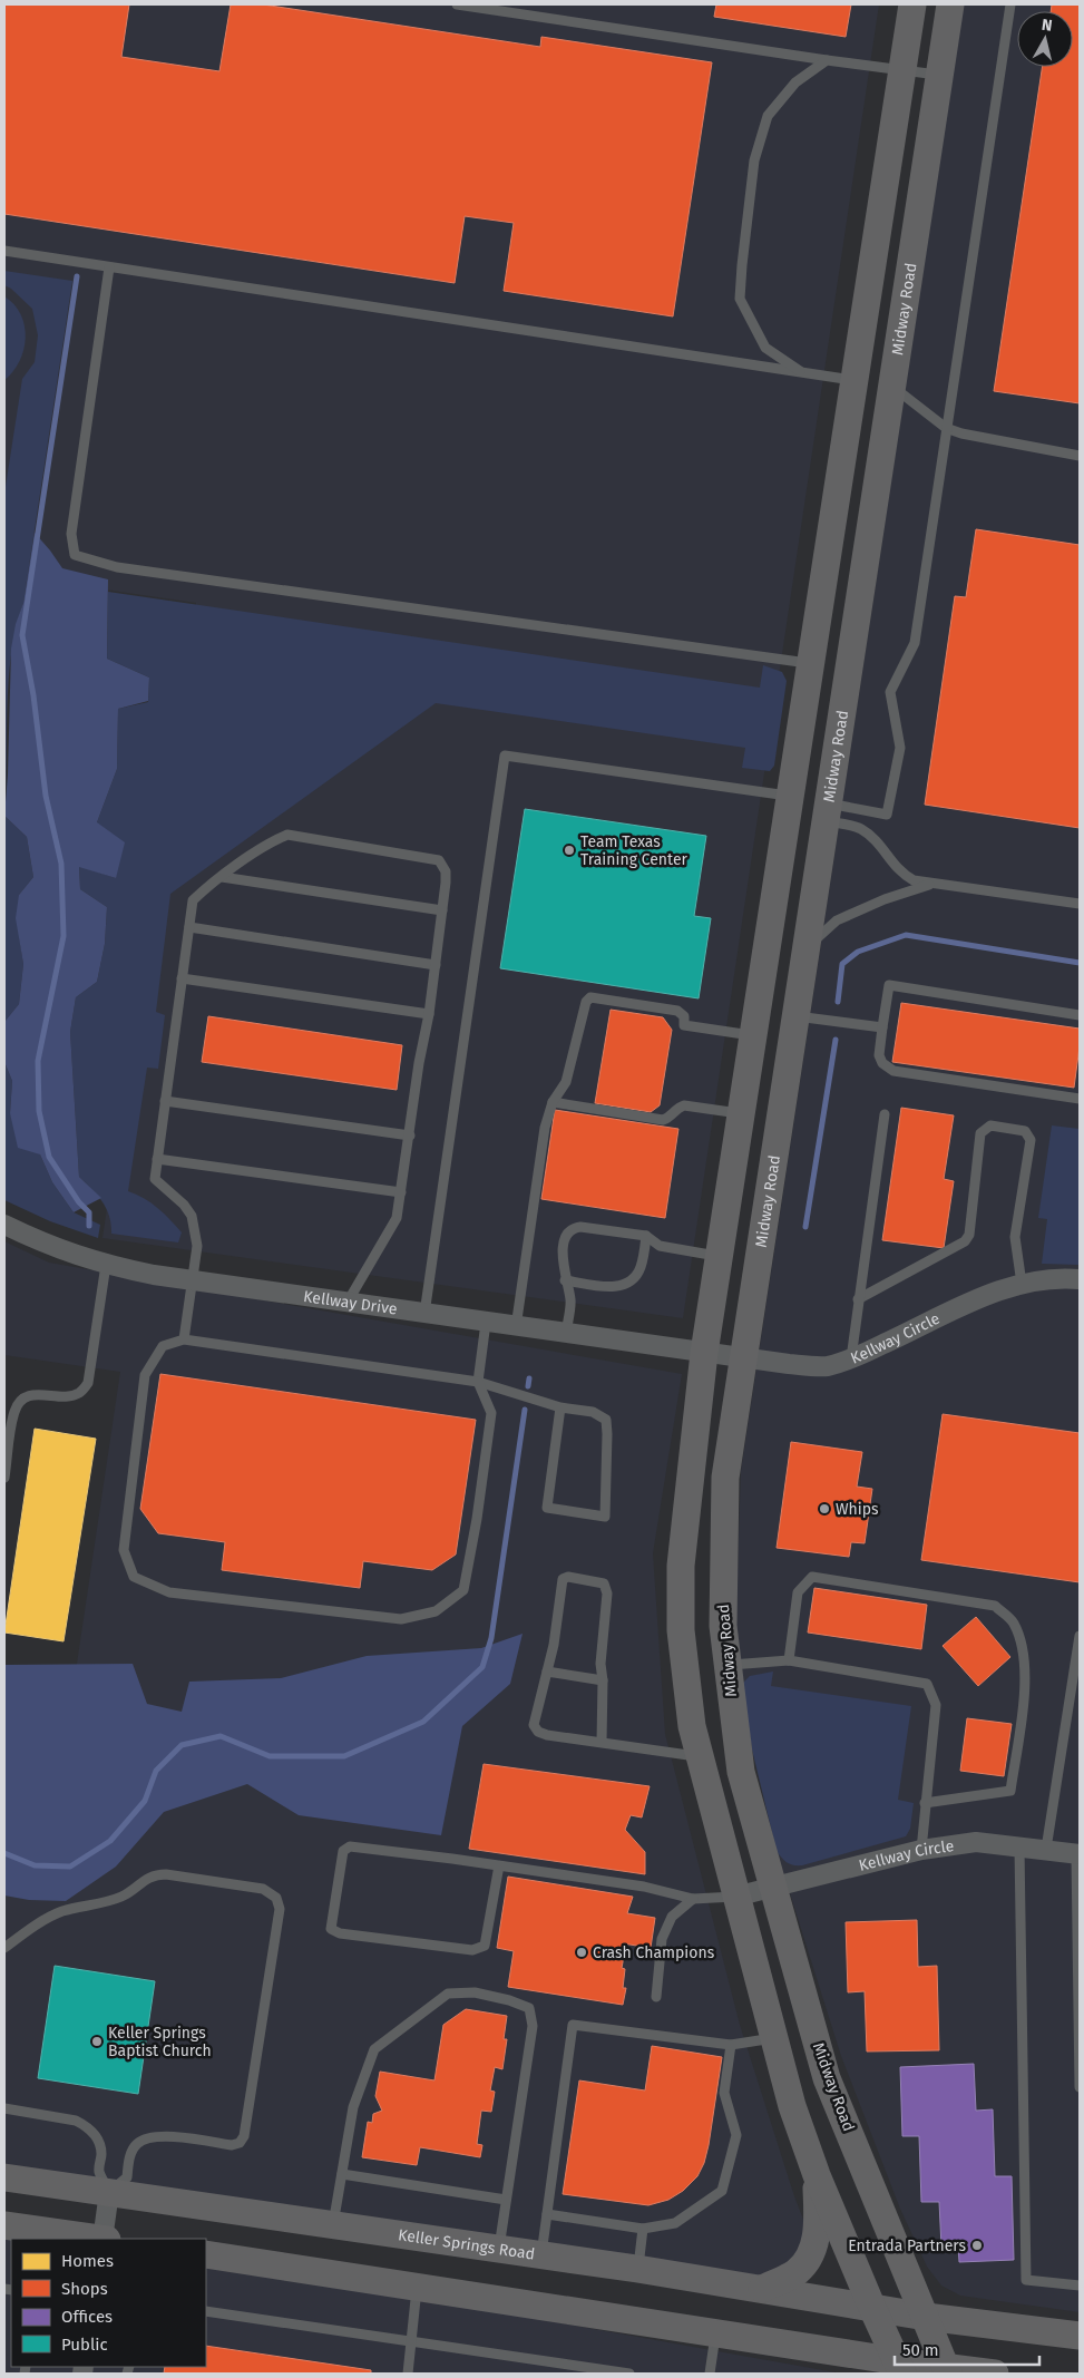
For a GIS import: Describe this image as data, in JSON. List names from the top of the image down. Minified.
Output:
{"streets":{"main road":["Midway Road","Keller Springs Road"],"street":["Kellway Drive","Kellway Circle"]},"crossings":[["Midway Road","Kellway Circle"],["Midway Road","Keller Springs Road"],["Kellway Drive","Kellway Circle"]],"places":["Team Texas Training Center","Whips","Crash Champions","Keller Springs Baptist Church","Entrada Partners"],"legend":["Homes","Shops","Offices","Public"],"scale_bar":"50 m","north":"top"}
